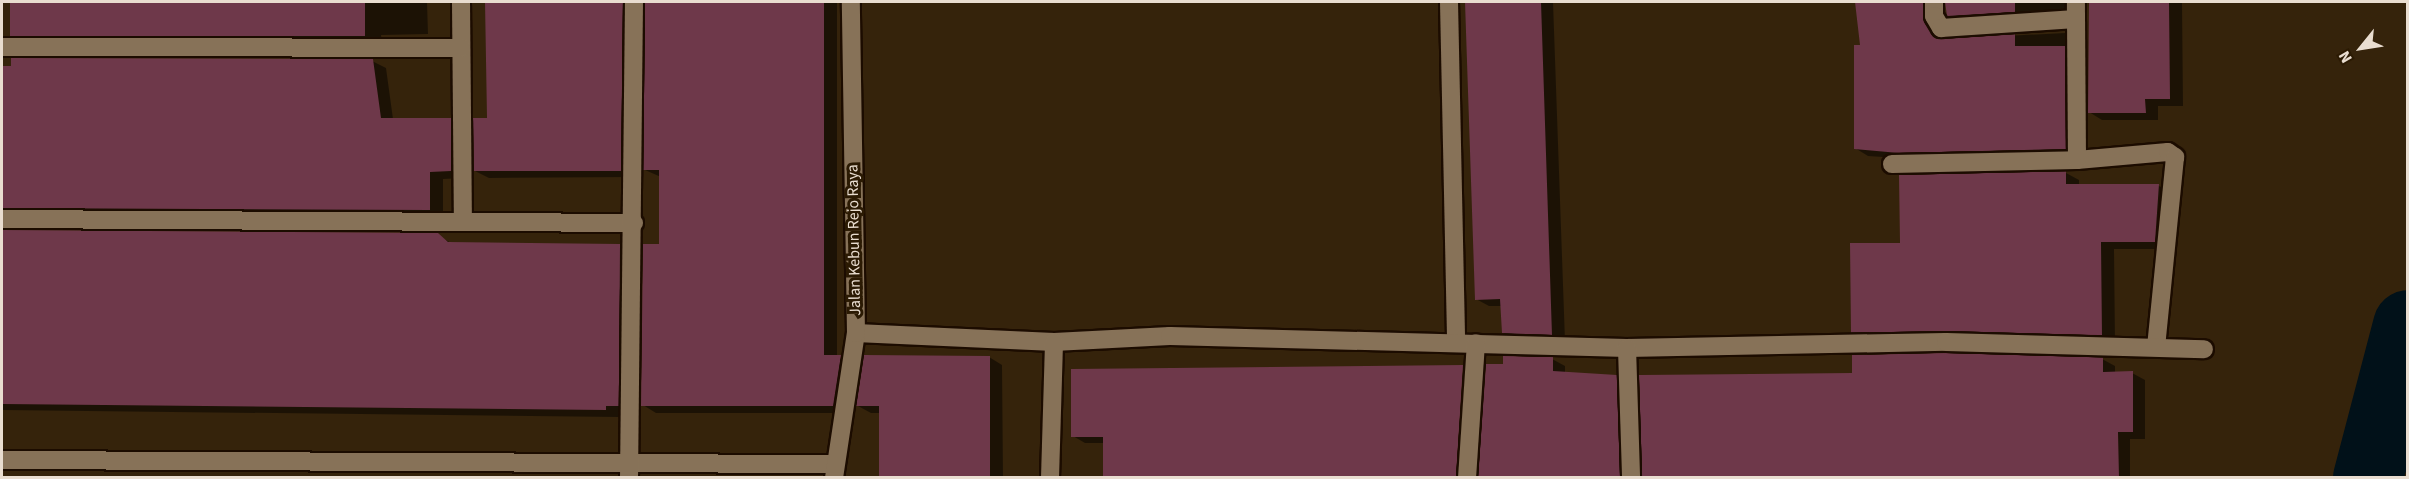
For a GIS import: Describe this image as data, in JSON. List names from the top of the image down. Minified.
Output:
{"streets":{"street":["Jalan Kebun Rejo Raya"]},"north":"bottom left"}
